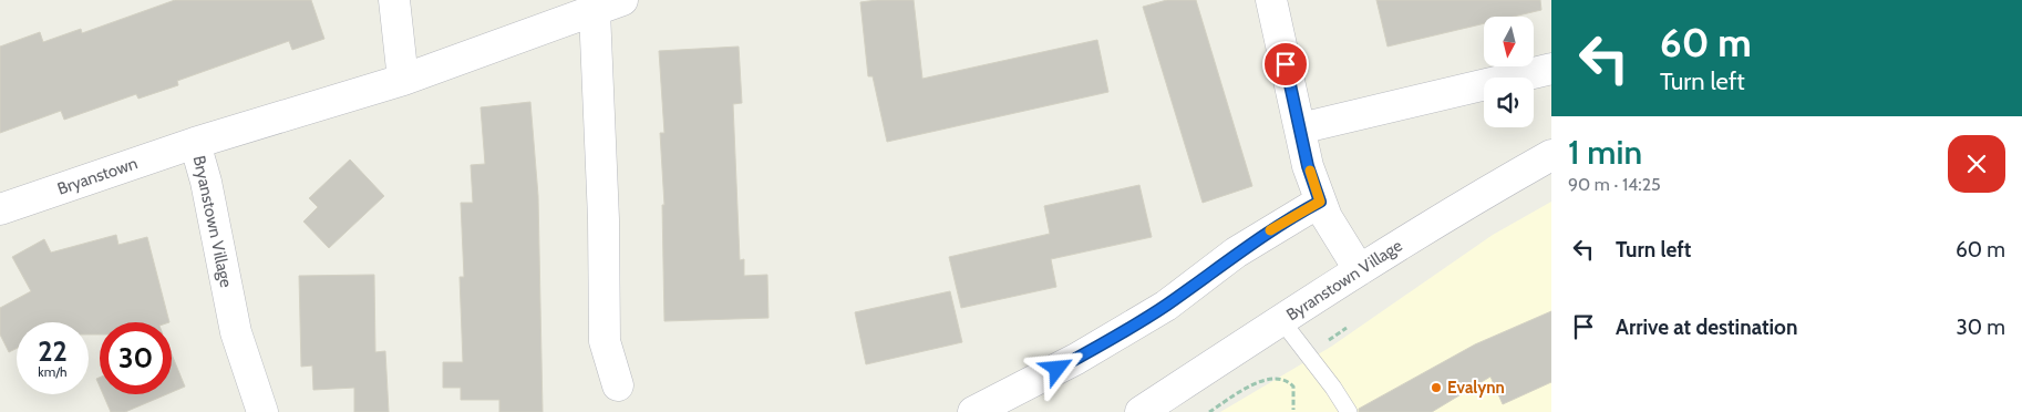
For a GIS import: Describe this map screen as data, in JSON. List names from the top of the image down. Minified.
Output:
{"streets":{"street":["Bryanstown","Bryanstown Village","Byranstown Village"]},"crossings":[["Bryanstown","Bryanstown Village"]],"places":["Evalynn"],"north":"bottom","page":{"turn":["60 m","Turn left"],"heading":["1 min","90 m · 14:25"],"list":[{"name":"Turn left","value":"60 m"},{"name":"Arrive at destination","value":"30 m"}],"speed":"22 km/h","limit":"30"}}
